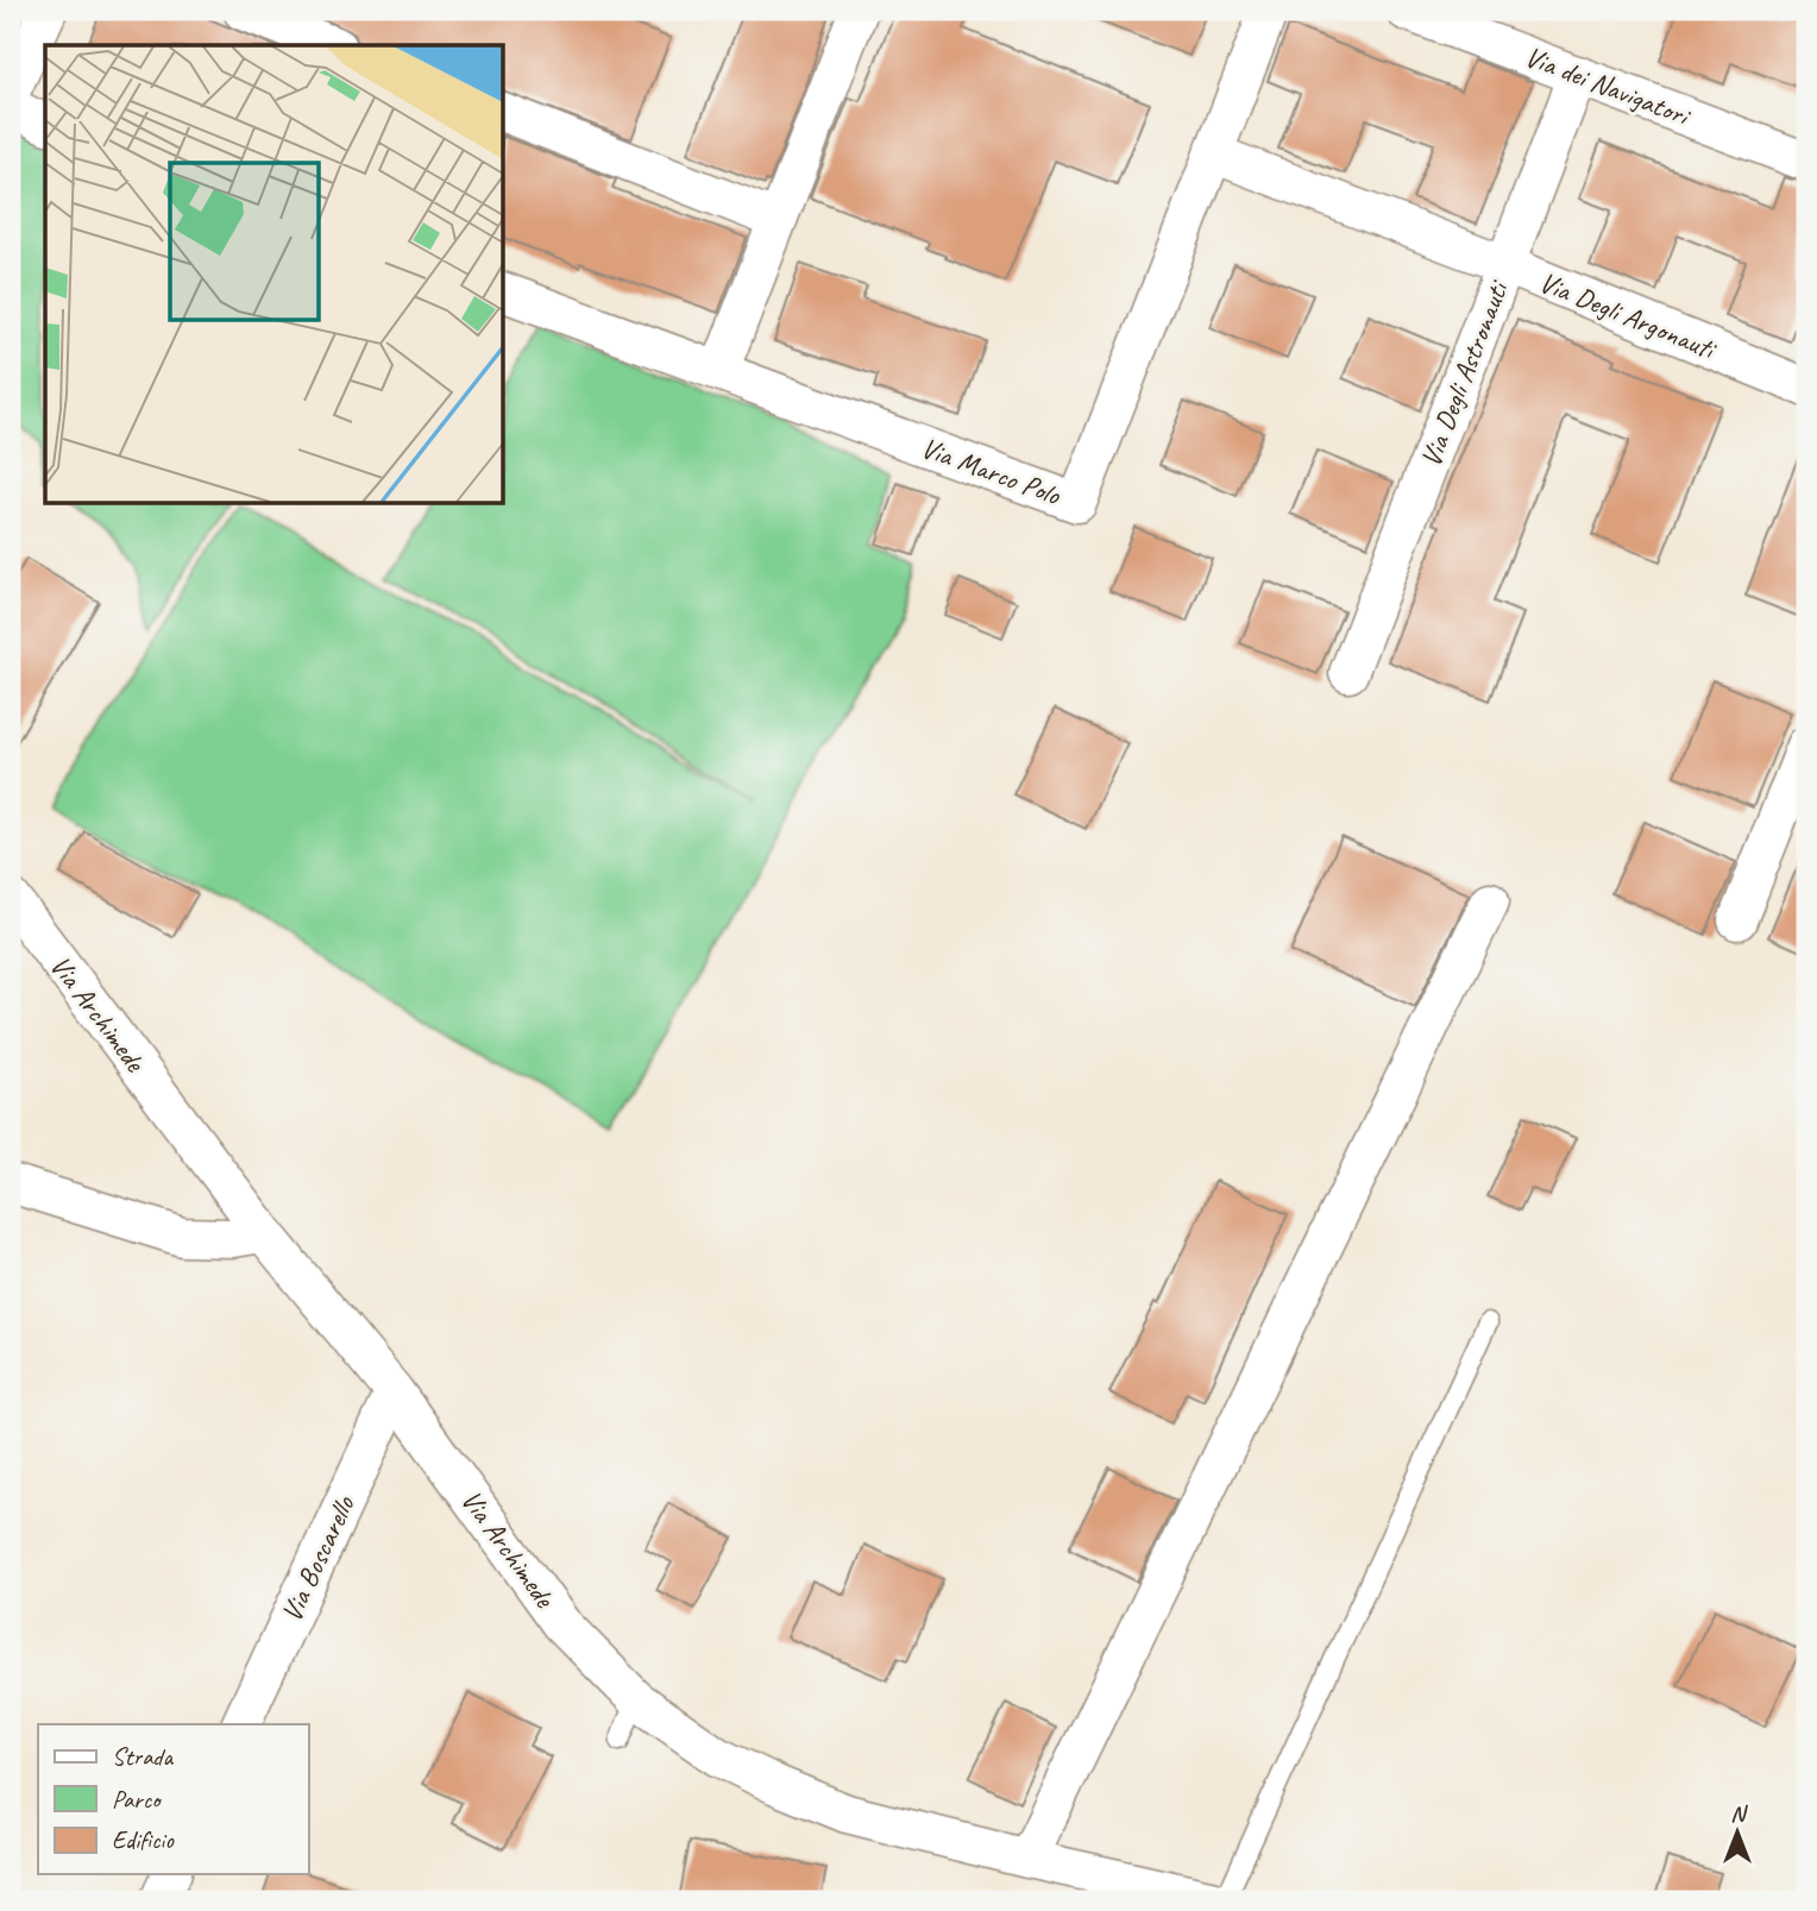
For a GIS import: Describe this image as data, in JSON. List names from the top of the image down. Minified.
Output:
{"streets":{"street":["Via dei Navigatori","Via Degli Argonauti","Via Degli Astronauti","Via Marco Polo","Via Archimede","Via Boscarello"]},"crossings":[["Via dei Navigatori","Via Degli Astronauti"],["Via Degli Argonauti","Via Degli Astronauti"],["Via Degli Argonauti","Via Marco Polo"],["Via Archimede","Via Boscarello"]],"legend":["Strada","Parco","Edificio"],"north":"top"}
